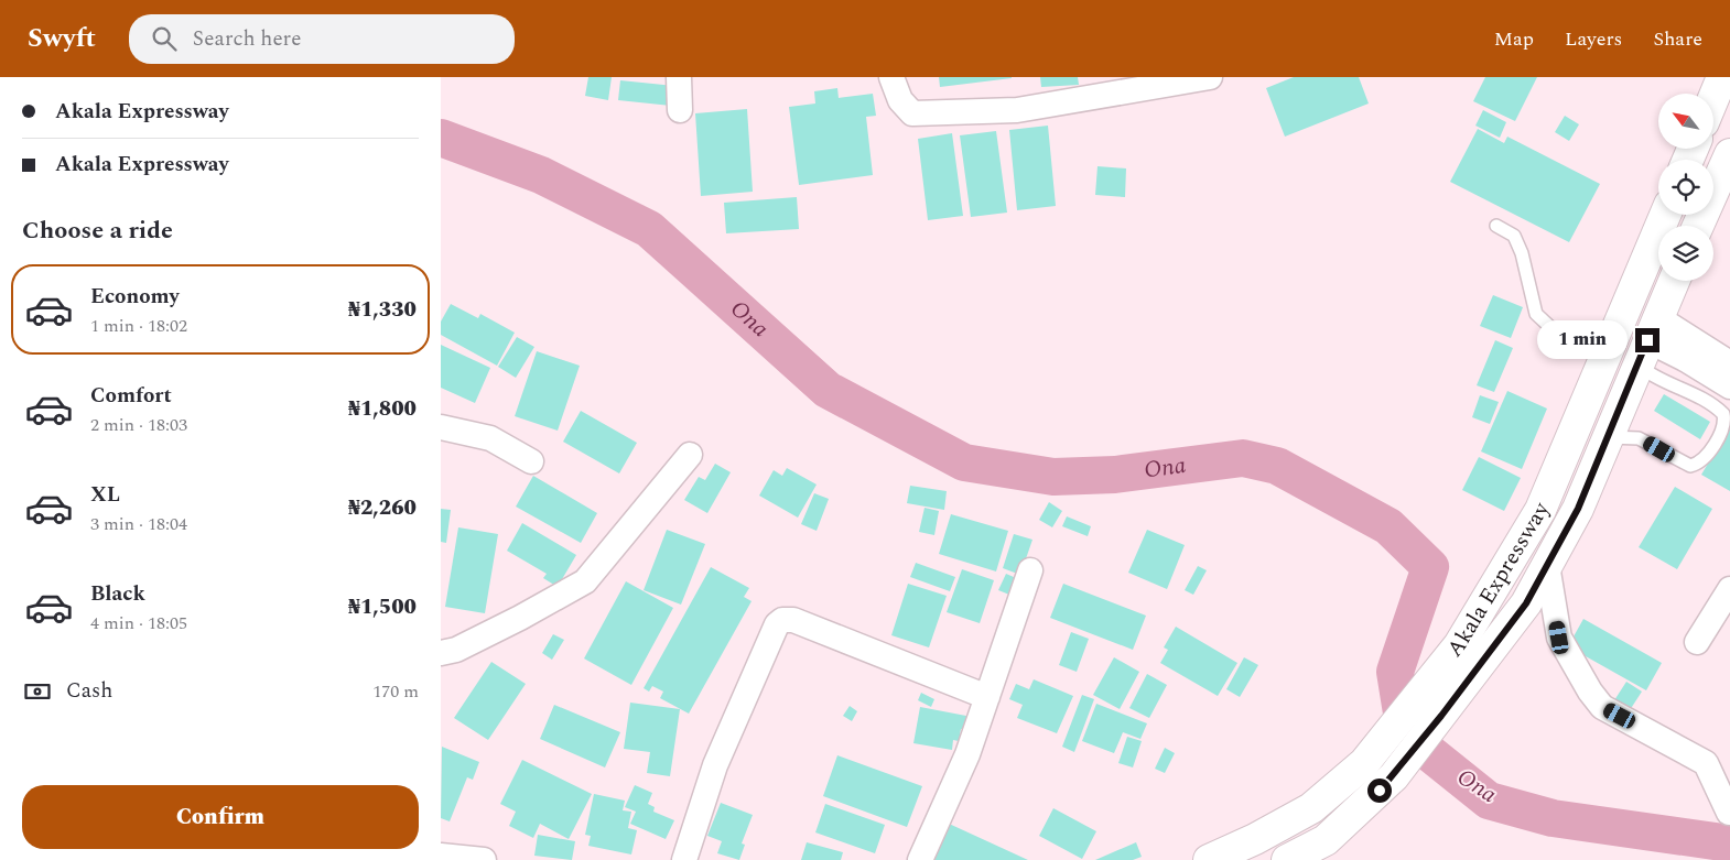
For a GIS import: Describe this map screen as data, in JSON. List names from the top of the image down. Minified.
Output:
{"streets":{"main road":["Akala Expressway"]},"water":["Ona"],"north":"top left","page":{"header":"Swyft","search":"Search here","nav":["Map","Layers","Share"],"banner":["Akala Expressway","Akala Expressway"],"heading":"Choose a ride","list":[{"name":"Economy","note":"1 min · 18:02","value":"₦1,330"},{"name":"Comfort","note":"2 min · 18:03","value":"₦1,800"},{"name":"XL","note":"3 min · 18:04","value":"₦2,260"},{"name":"Black","note":"4 min · 18:05","value":"₦1,500"}],"bubble":"1 min","pay":["Cash","170 m"],"buttons":"Confirm"}}
